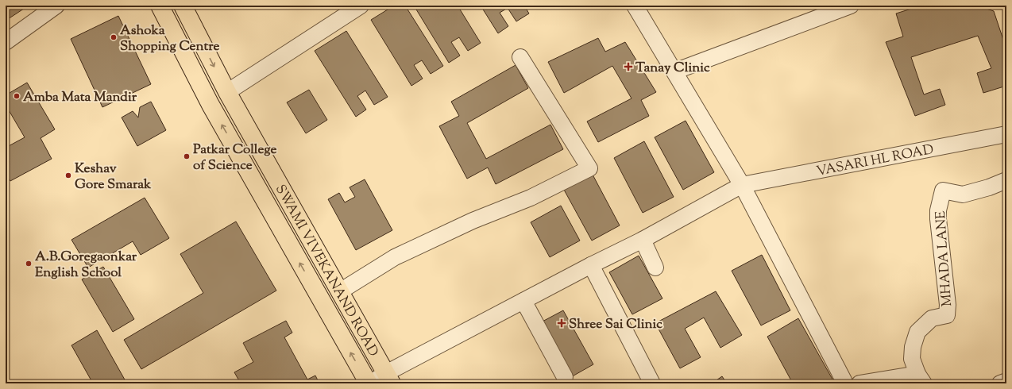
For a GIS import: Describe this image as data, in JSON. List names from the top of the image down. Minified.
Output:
{"streets":{"main road":["SWAMI VIVEKANAND ROAD"],"street":["VASARI HL ROAD","MHADA LANE"]},"crossings":[["VASARI HL ROAD","SWAMI VIVEKANAND ROAD"]],"places":{"other":["Ashoka Shopping Centre","Amba Mata Mandir","Patkar College of Science","Keshav Gore Smarak","A.B.Goregaonkar English School"],"health":["Tanay Clinic","Shree Sai Clinic"]}}
